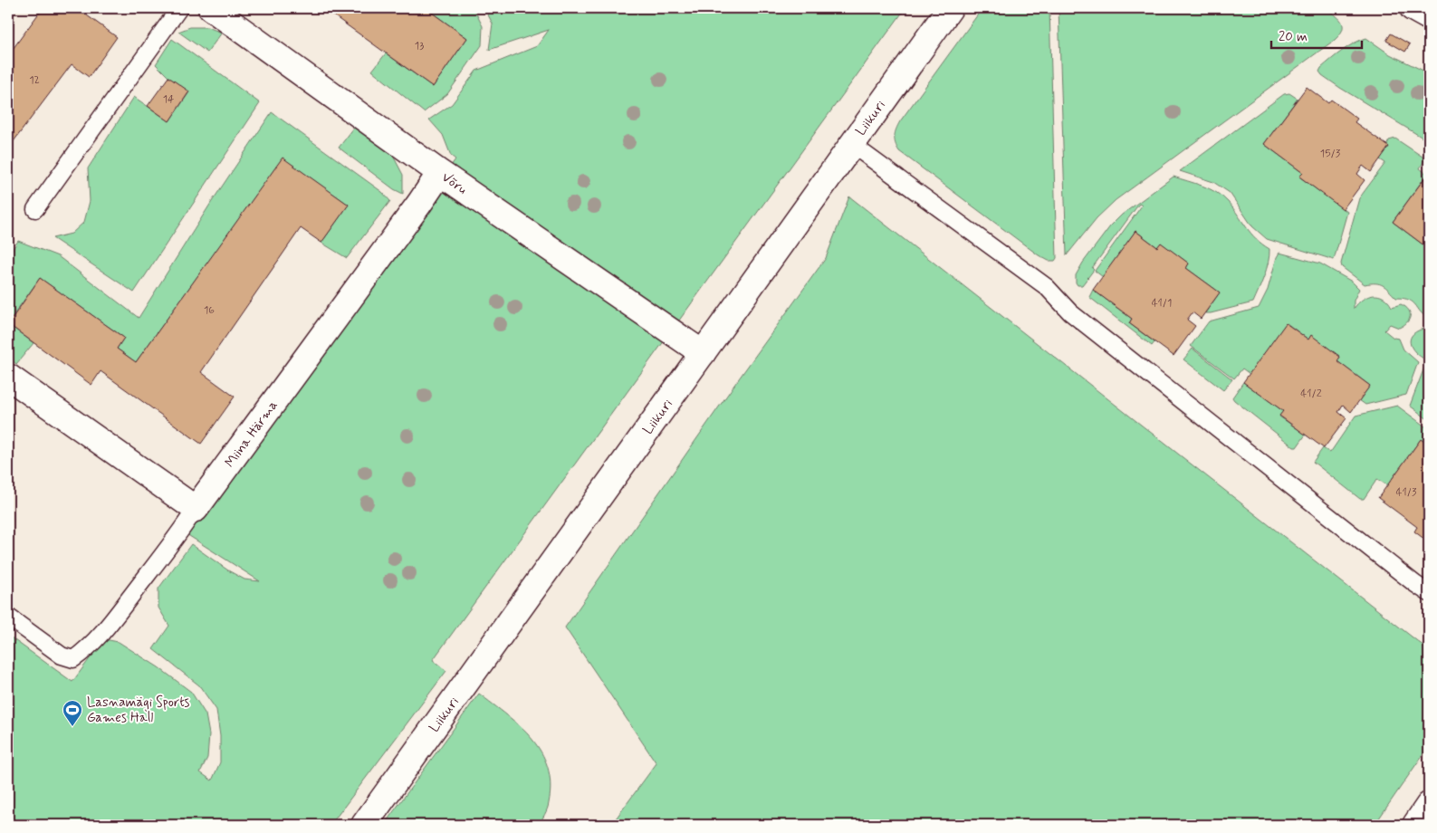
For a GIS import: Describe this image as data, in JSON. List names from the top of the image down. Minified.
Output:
{"streets":{"street":["Liikuri","Võru","Miina Härma"]},"crossings":[["Liikuri","Võru"],["Võru","Miina Härma"]],"places":{"sports":["Lasnamägi Sports Games Hall"]},"house_numbers":["13","12","14","15/3","41/1","16","41/2","41/3"],"scale_bar":"20 m"}
